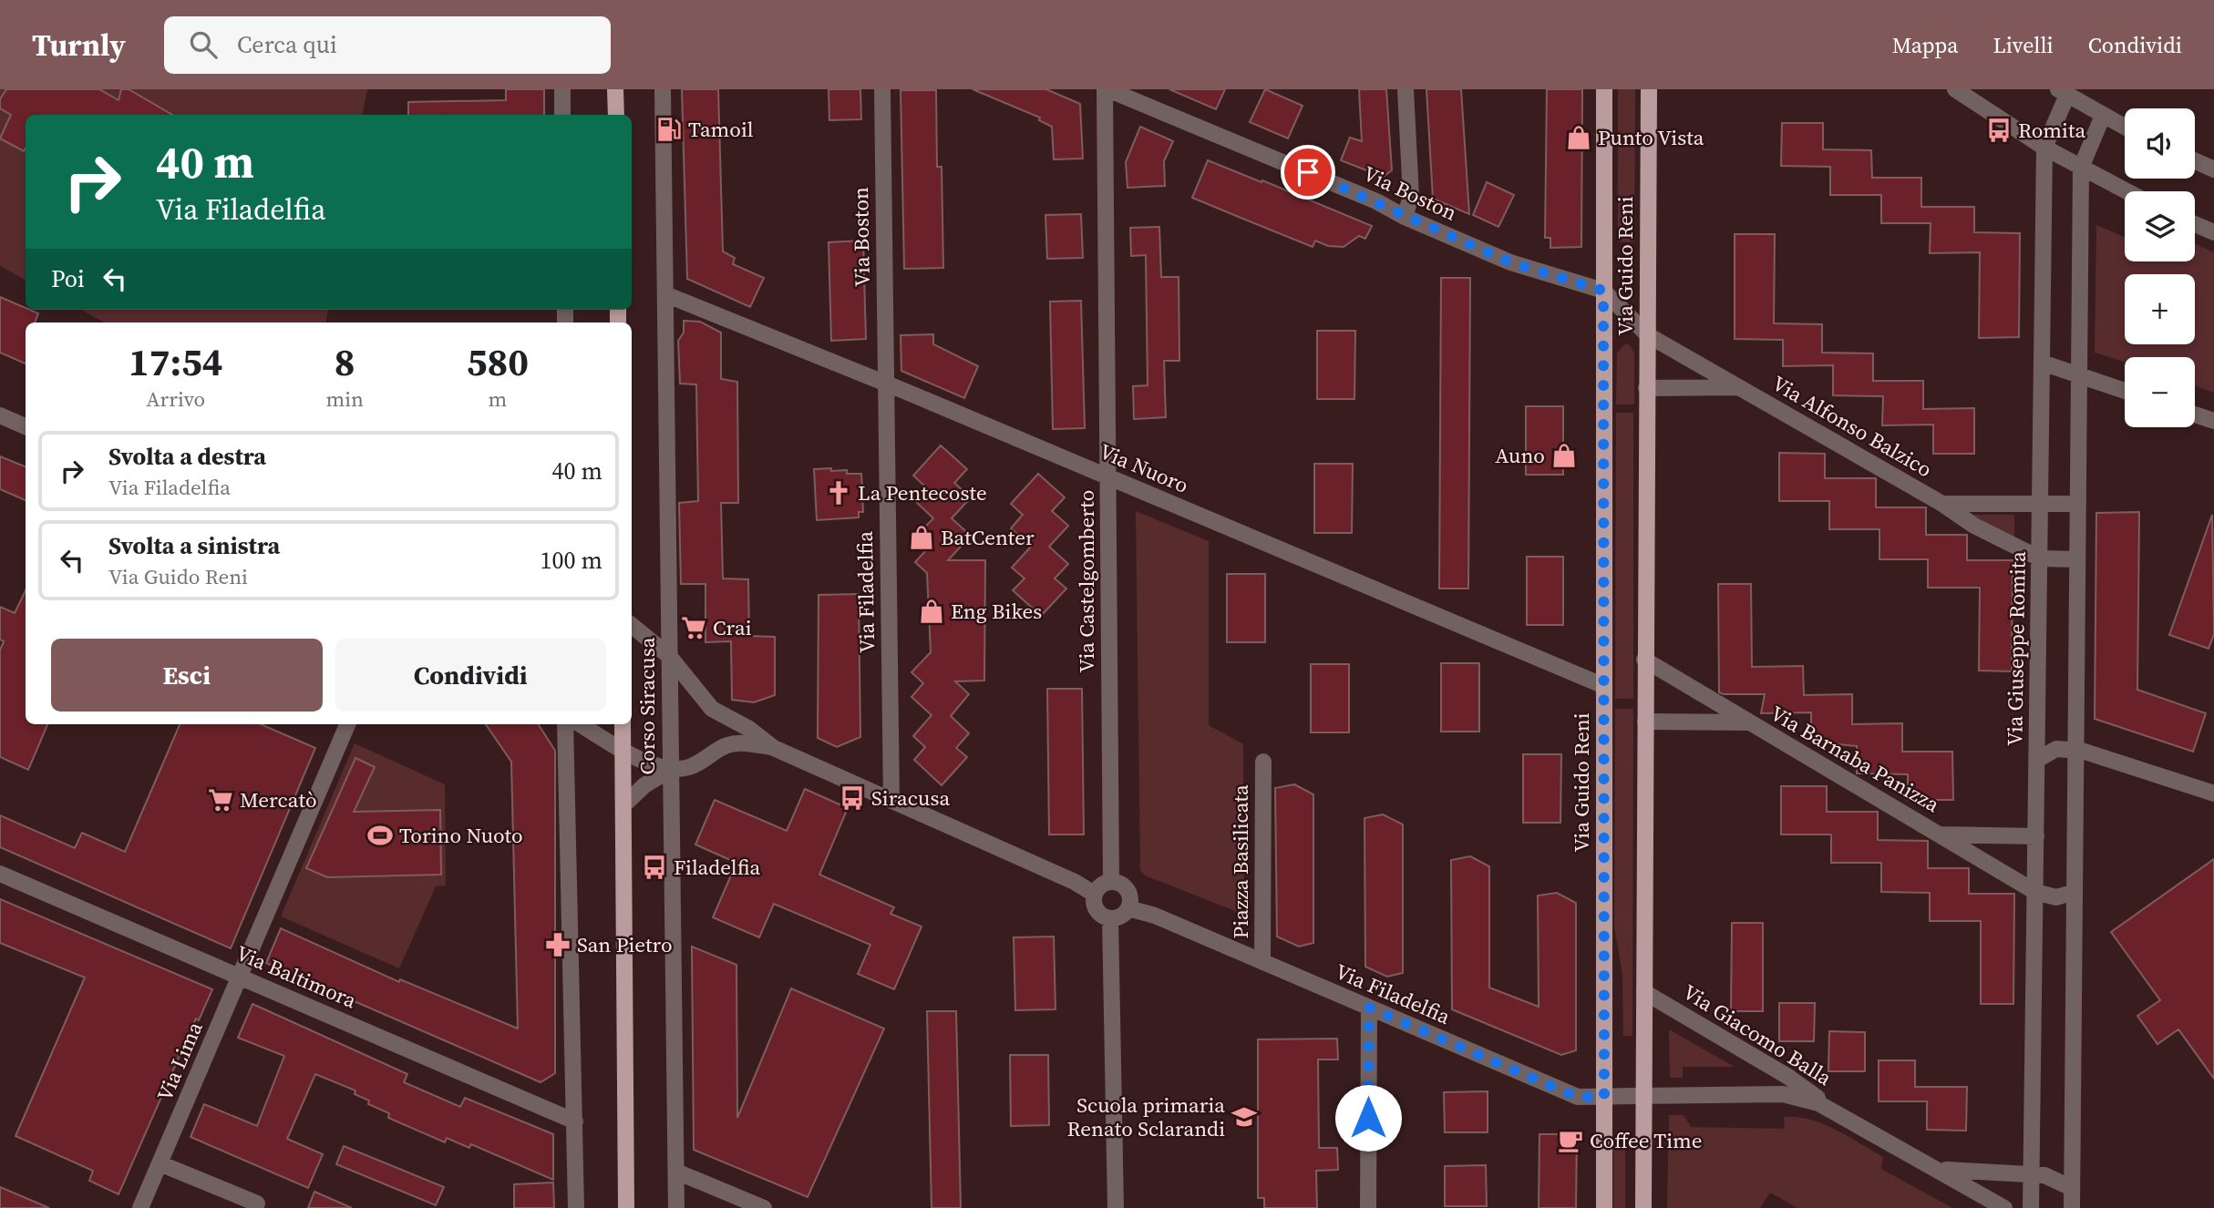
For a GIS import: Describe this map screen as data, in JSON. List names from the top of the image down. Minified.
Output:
{"streets":{"main road":["Via Guido Reni","Corso Siracusa"],"street":["Via Boston","Via Alfonso Balzico","Via Nuoro","Via Castelgomberto","Via Filadelfia","Via Giuseppe Romita","Via Barnaba Panizza","Piazza Basilicata","Via Baltimora","Via Giacomo Balla","Via Lima"]},"crossings":[["Via Boston","Via Guido Reni"],["Via Boston","Via Alfonso Balzico"],["Via Boston","Via Nuoro"],["Via Boston","Via Castelgomberto"],["Via Boston","Via Filadelfia"],["Via Guido Reni","Via Alfonso Balzico"],["Via Guido Reni","Via Nuoro"],["Via Guido Reni","Via Filadelfia"],["Via Guido Reni","Via Barnaba Panizza"],["Via Guido Reni","Via Giacomo Balla"],["Via Alfonso Balzico","Via Giuseppe Romita"],["Via Nuoro","Via Castelgomberto"],["Via Nuoro","Via Filadelfia"],["Via Nuoro","Corso Siracusa"],["Via Castelgomberto","Via Filadelfia"],["Via Filadelfia","Piazza Basilicata"],["Via Filadelfia","Via Giacomo Balla"],["Via Giuseppe Romita","Via Barnaba Panizza"],["Via Giuseppe Romita","Via Giacomo Balla"],["Via Baltimora","Via Lima"]],"places":{"fuel station":["Tamoil"],"bus stop":["Romita","Siracusa","Filadelfia"],"shop":["Punto Vista","Auno","BatCenter","Eng Bikes"],"church":["La Pentecoste"],"supermarket":["Crai","Mercatò"],"sports":["Torino Nuoto"],"pharmacy":["San Pietro"],"school or university":["Scuola primaria Renato Sclarandi"],"cafe":["Coffee Time"]},"page":{"header":"Turnly","search":"Cerca qui","nav":["Mappa","Livelli","Condividi"],"map_buttons":["+","−"],"turn":["40 m","Via Filadelfia"],"then":"Poi","eta":["17:54","Arrivo","8","min","580","m"],"list":[{"name":"Svolta a destra","note":"Via Filadelfia","value":"40 m"},{"name":"Svolta a sinistra","note":"Via Guido Reni","value":"100 m"}],"buttons":["Esci","Condividi"]}}
